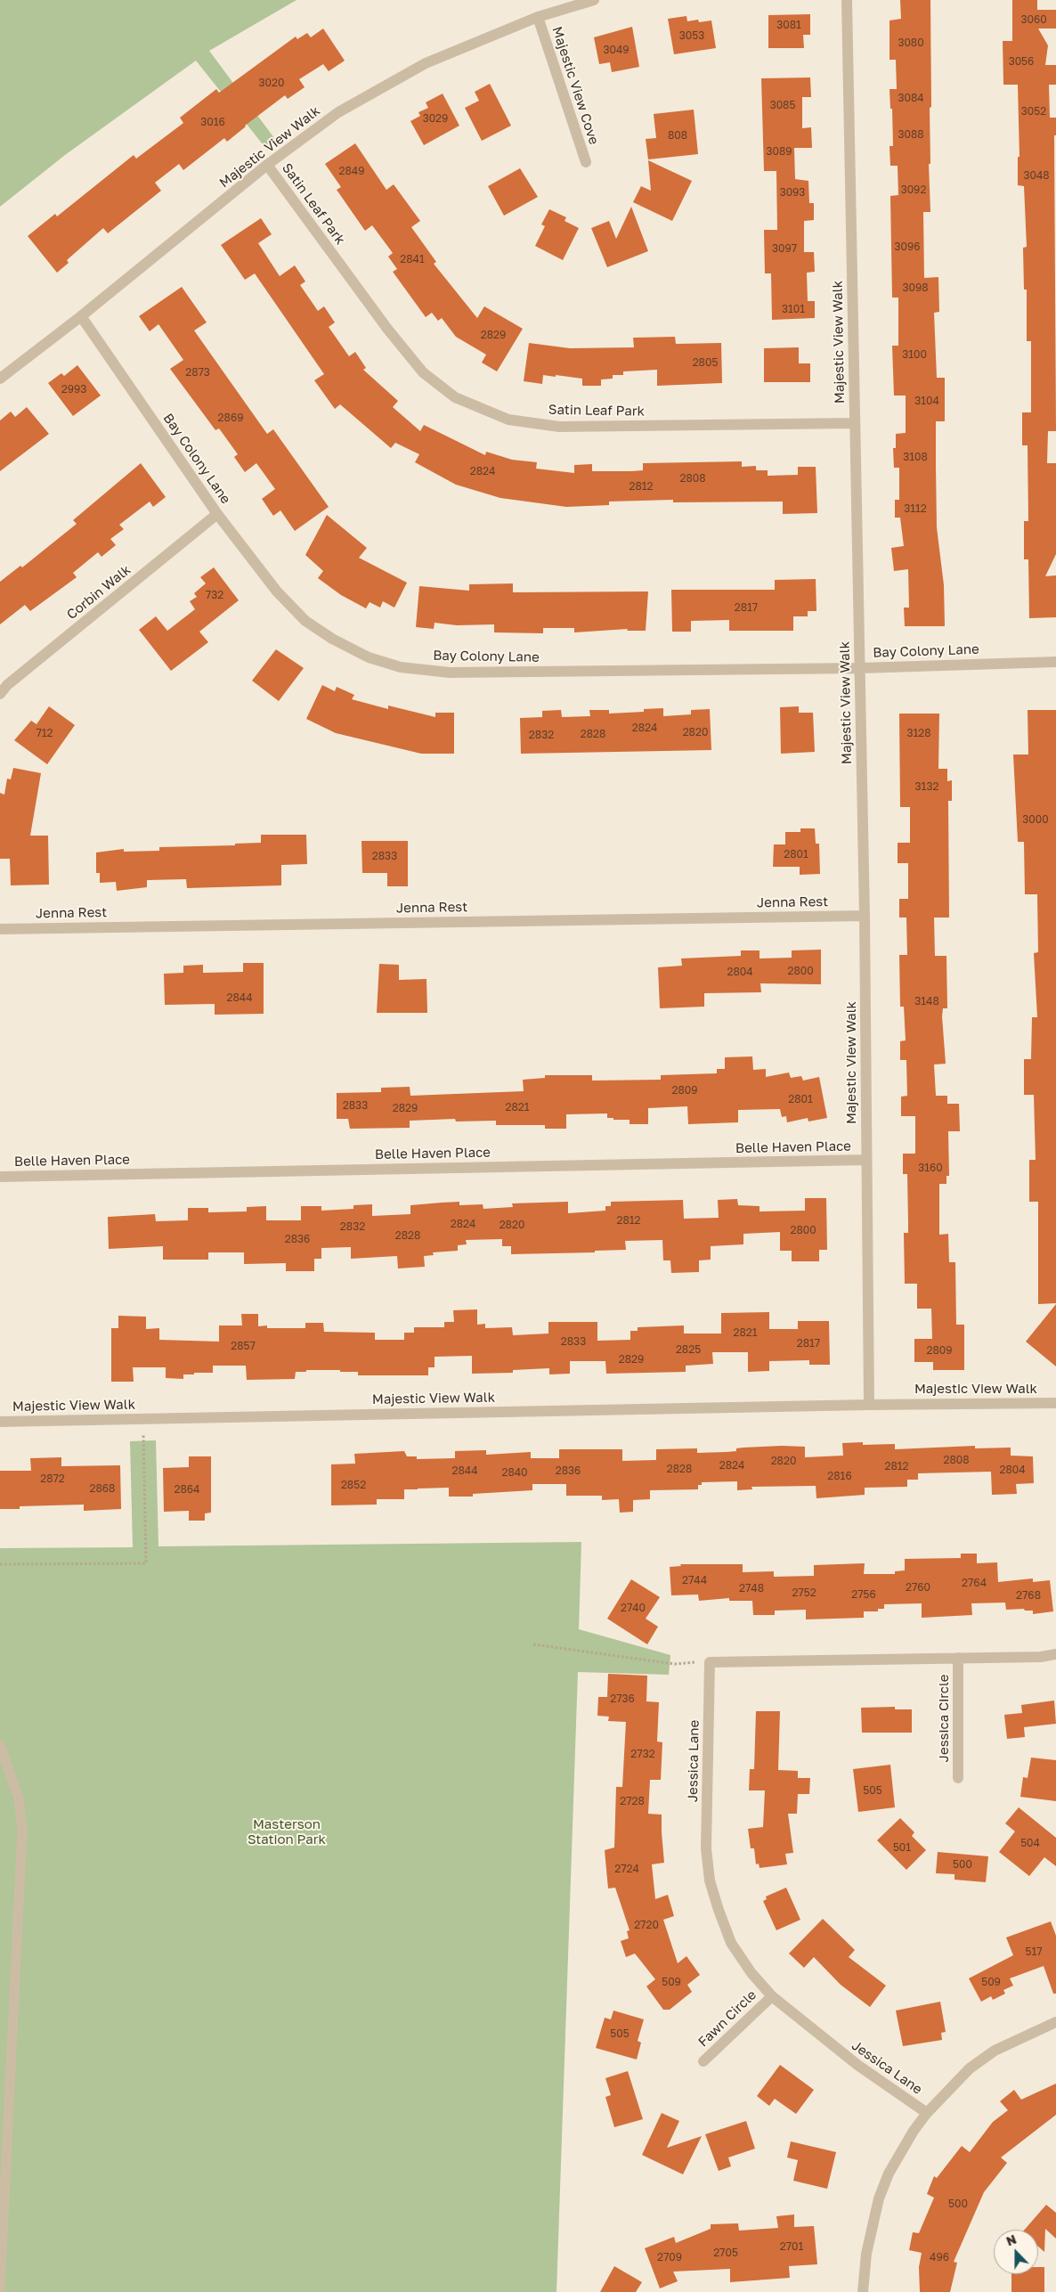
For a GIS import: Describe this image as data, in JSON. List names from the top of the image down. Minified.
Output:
{"streets":{"street":["Majestic View Cove","Majestic View Walk","Satin Leaf Park","Bay Colony Lane","Corbin Walk","Jenna Rest","Belle Haven Place","Jessica Circle","Jessica Lane","Fawn Circle"]},"crossings":[["Majestic View Cove","Majestic View Walk"],["Majestic View Walk","Satin Leaf Park"],["Majestic View Walk","Bay Colony Lane"],["Majestic View Walk","Jenna Rest"],["Majestic View Walk","Belle Haven Place"],["Bay Colony Lane","Corbin Walk"],["Jessica Lane","Fawn Circle"]],"parks":["Masterson Station Park"],"house_numbers":["3060","3081","3053","3080","3049","3056","3020","3084","3085","3052","3029","3016","3088","808","3089","2849","3048","3092","3093","3096","3097","2841","3098","3101","2829","3100","2805","2873","2993","3104","2869","3108","2824","2808","2812","3112","732","2817","2824","2820","712","3128","2828","2832","3132","3000","2801","2833","2800","2804","2844","3148","2809","2801","2833","2821","2829","3160","2812","2824","2820","2832","2800","2828","2836","2821","2833","2817","2857","2825","2809","2829","2808","2820","2824","2812","2828","2804","2844","2836","2840","2816","2872","2852","2868","2864","2744","2764","2760","2748","2752","2756","2768","2740","2736","2732","505","2728","504","501","500","2724","2720","517","509","509","505","500","2701","2705","2709","496"],"north":"top"}
